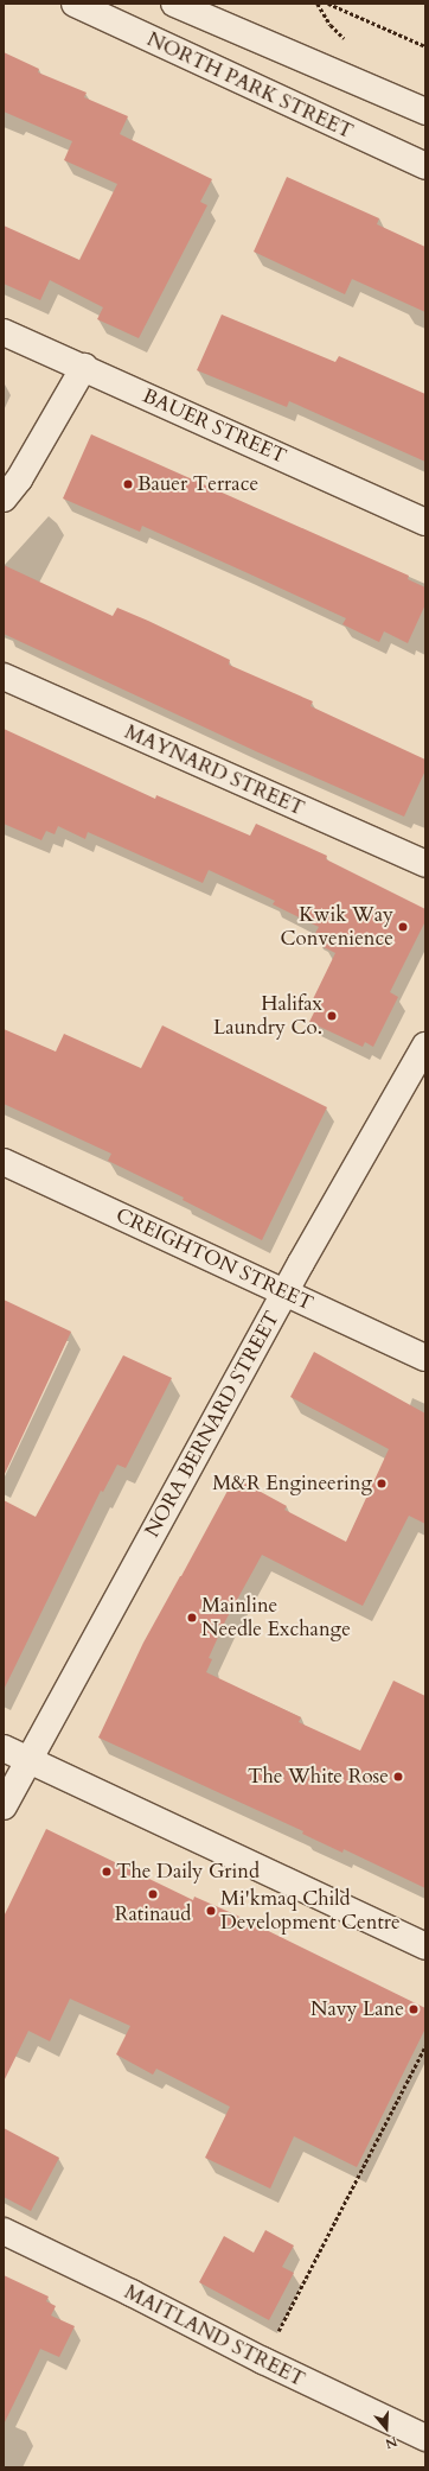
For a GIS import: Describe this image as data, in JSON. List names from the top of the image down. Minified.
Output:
{"streets":{"street":["NORTH PARK STREET","BAUER STREET","MAYNARD STREET","CREIGHTON STREET","NORA BERNARD STREET","MAITLAND STREET"]},"crossings":[["CREIGHTON STREET","NORA BERNARD STREET"]],"places":["Bauer Terrace","Kwik Way Convenience","Halifax Laundry Co.","M&R Engineering","Mainline Needle Exchange","The White Rose","The Daily Grind","Ratinaud","Mi'kmaq Child Development Centre","Navy Lane"],"north":"bottom"}
